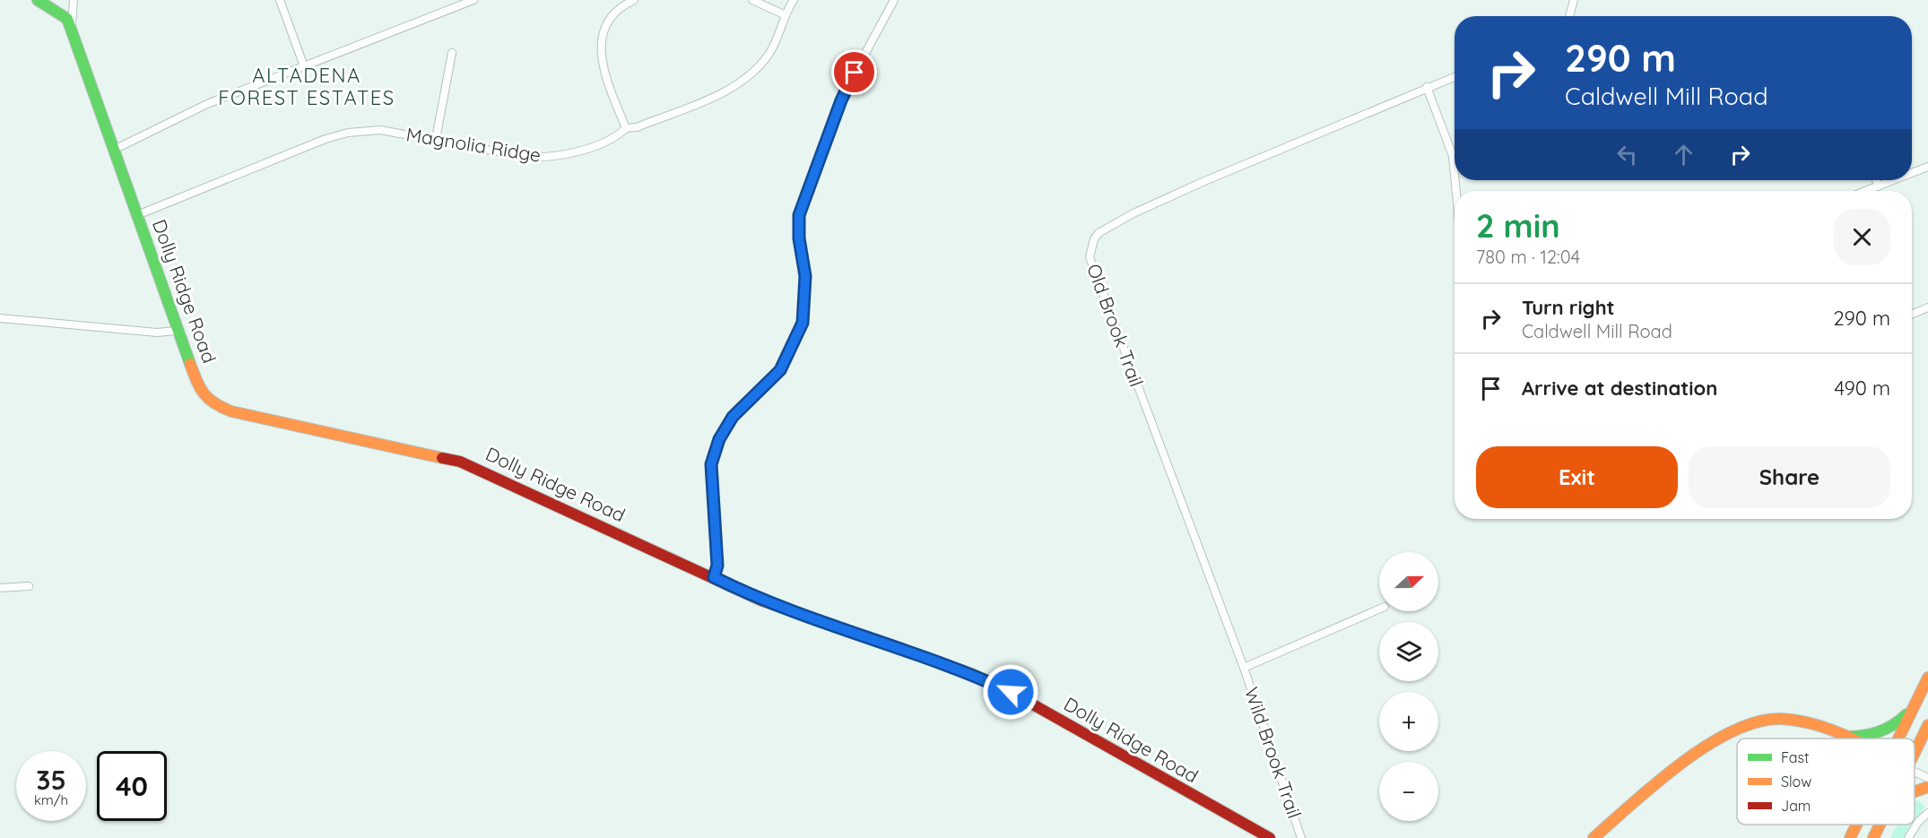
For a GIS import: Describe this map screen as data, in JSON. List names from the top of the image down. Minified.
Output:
{"streets":{"main road":["Dolly Ridge Road"],"street":["Magnolia Ridge","Old Brook Trail","Wild Brook Trail"]},"crossings":[["Magnolia Ridge","Dolly Ridge Road"],["Old Brook Trail","Wild Brook Trail"]],"districts":["ALTADENA FOREST ESTATES"],"legend":["Fast","Slow","Jam"],"north":"right","page":{"turn":["290 m","Caldwell Mill Road"],"heading":["2 min","780 m · 12:04"],"list":[{"name":"Turn right","note":"Caldwell Mill Road","value":"290 m"},{"name":"Arrive at destination","value":"490 m"}],"buttons":["Exit","Share"],"map_buttons":["+","−"],"speed":"35 km/h","limit":"40"}}
